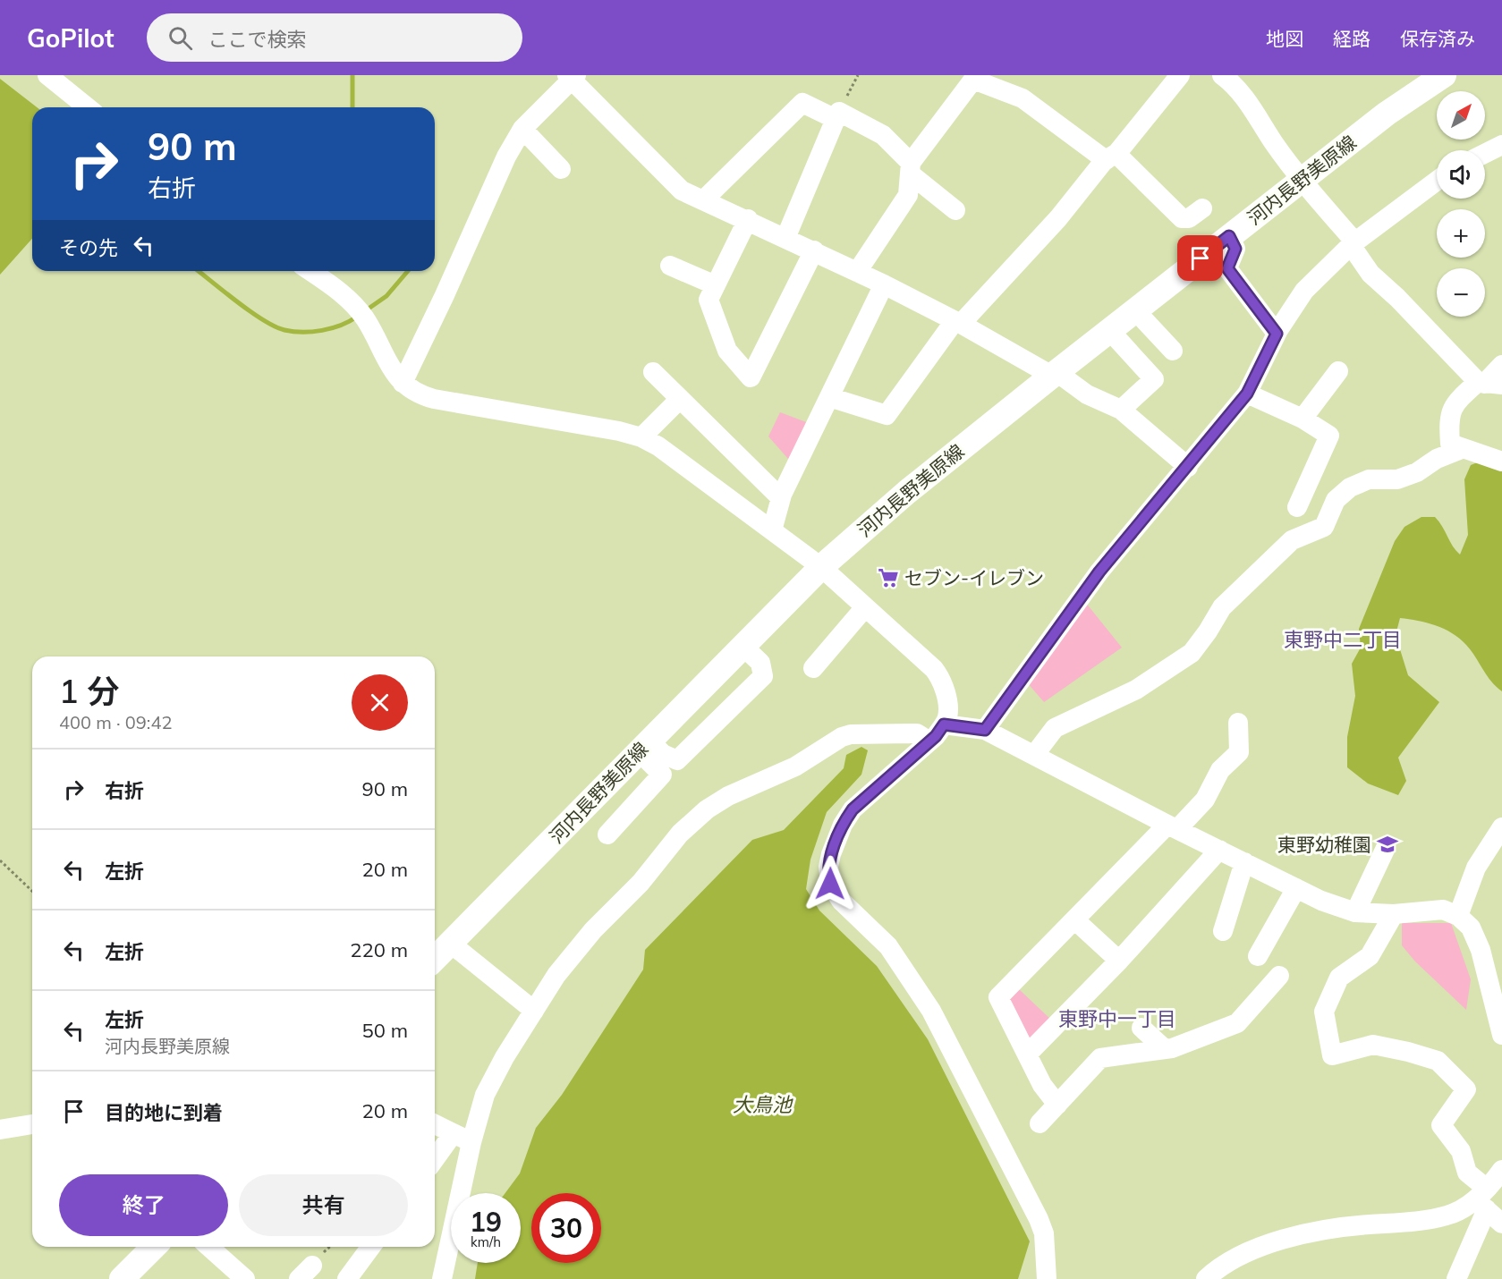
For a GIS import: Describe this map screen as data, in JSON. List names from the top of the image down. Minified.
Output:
{"streets":{"main road":["河内長野美原線"]},"districts":["東野中二丁目","東野中一丁目"],"water":["大鳥池"],"places":{"supermarket":["セブン-イレブン"],"school or university":["東野幼稚園"]},"north":"top right","page":{"header":"GoPilot","search":"ここで検索","nav":["地図","経路","保存済み"],"map_buttons":["+","−"],"turn":["90 m","右折"],"then":"その先","heading":["1 分","400 m · 09:42"],"list":[{"name":"右折","value":"90 m"},{"name":"左折","value":"20 m"},{"name":"左折","value":"220 m"},{"name":"左折","note":"河内長野美原線","value":"50 m"},{"name":"目的地に到着","value":"20 m"}],"buttons":["終了","共有"],"speed":"19 km/h","limit":"30"}}
